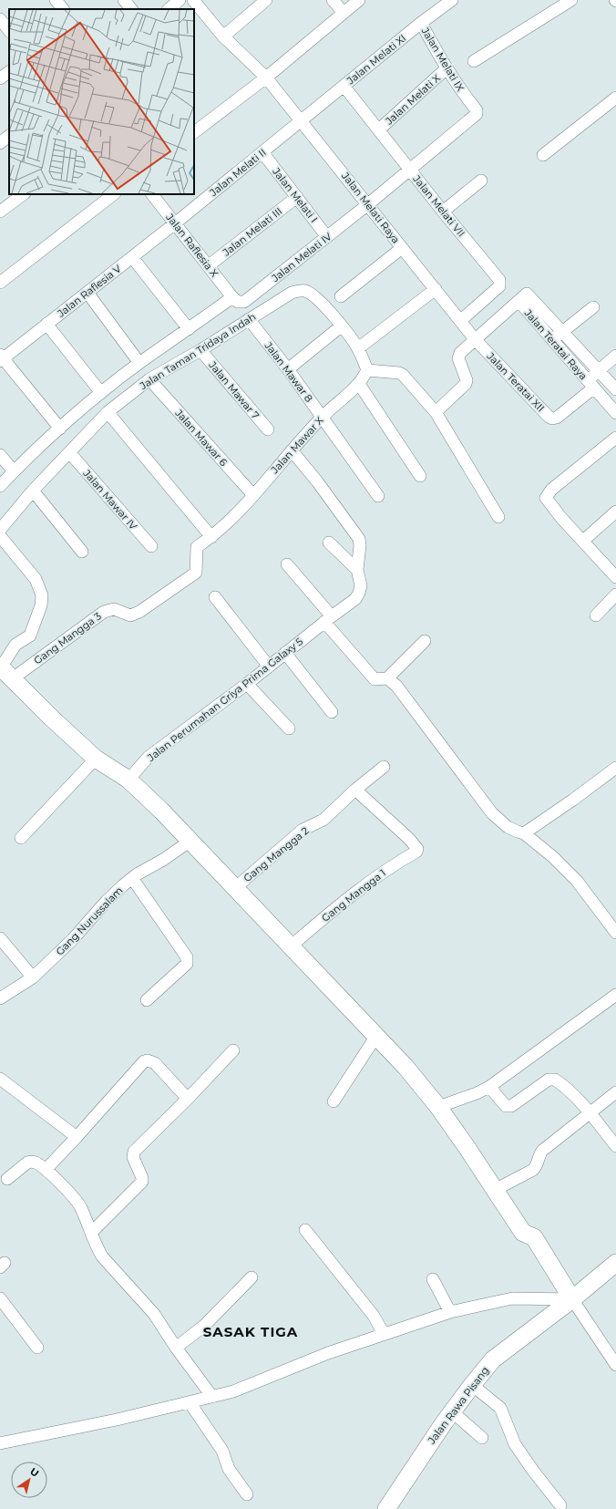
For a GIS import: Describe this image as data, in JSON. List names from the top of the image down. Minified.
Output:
{"streets":{"street":["Jalan Melati XI","Jalan Melati IX","Jalan Melati X","Jalan Melati II","Jalan Melati I","Jalan Melati VII","Jalan Melati Raya","Jalan Melati III","Jalan Raflesia X","Jalan Melati IV","Jalan Raflesia V","Jalan Teratai Raya","Jalan Taman Tridaya Indah","Jalan Mawar 8","Jalan Teratai XII","Jalan Mawar 7","Jalan Mawar 6","Jalan Mawar X","Jalan Mawar IV","Gang Mangga 3","Jalan Perumahan Griya Prima Galaxy 5","Gang Mangga 2","Gang Mangga 1","Gang Nurussalam","Jalan Rawa Pisang"]},"crossings":[["Jalan Melati XI","Jalan Melati IX"],["Jalan Melati XI","Jalan Melati II"],["Jalan Melati XI","Jalan Melati VII"],["Jalan Melati XI","Jalan Melati Raya"],["Jalan Melati IX","Jalan Melati X"],["Jalan Melati IX","Jalan Melati VII"],["Jalan Melati IX","Jalan Melati IV"],["Jalan Melati X","Jalan Melati VII"],["Jalan Melati II","Jalan Melati I"],["Jalan Melati II","Jalan Melati Raya"],["Jalan Melati II","Jalan Raflesia X"],["Jalan Melati II","Jalan Raflesia V"],["Jalan Melati I","Jalan Melati III"],["Jalan Melati I","Jalan Melati IV"],["Jalan Melati VII","Jalan Melati Raya"],["Jalan Melati VII","Jalan Melati IV"],["Jalan Melati Raya","Jalan Melati IV"],["Jalan Melati Raya","Jalan Teratai XII"],["Jalan Melati III","Jalan Raflesia X"],["Jalan Raflesia X","Jalan Melati IV"],["Jalan Raflesia X","Jalan Raflesia V"],["Jalan Teratai Raya","Jalan Teratai XII"],["Jalan Taman Tridaya Indah","Jalan Mawar 8"],["Jalan Taman Tridaya Indah","Jalan Mawar 7"],["Jalan Taman Tridaya Indah","Jalan Mawar 6"],["Jalan Taman Tridaya Indah","Jalan Mawar IV"],["Jalan Mawar 8","Jalan Mawar X"],["Jalan Mawar 6","Jalan Mawar X"],["Jalan Mawar X","Gang Mangga 3"],["Jalan Mawar X","Jalan Perumahan Griya Prima Galaxy 5"],["Gang Mangga 2","Gang Mangga 1"]],"districts":["SASAK TIGA"],"north":"top right"}
